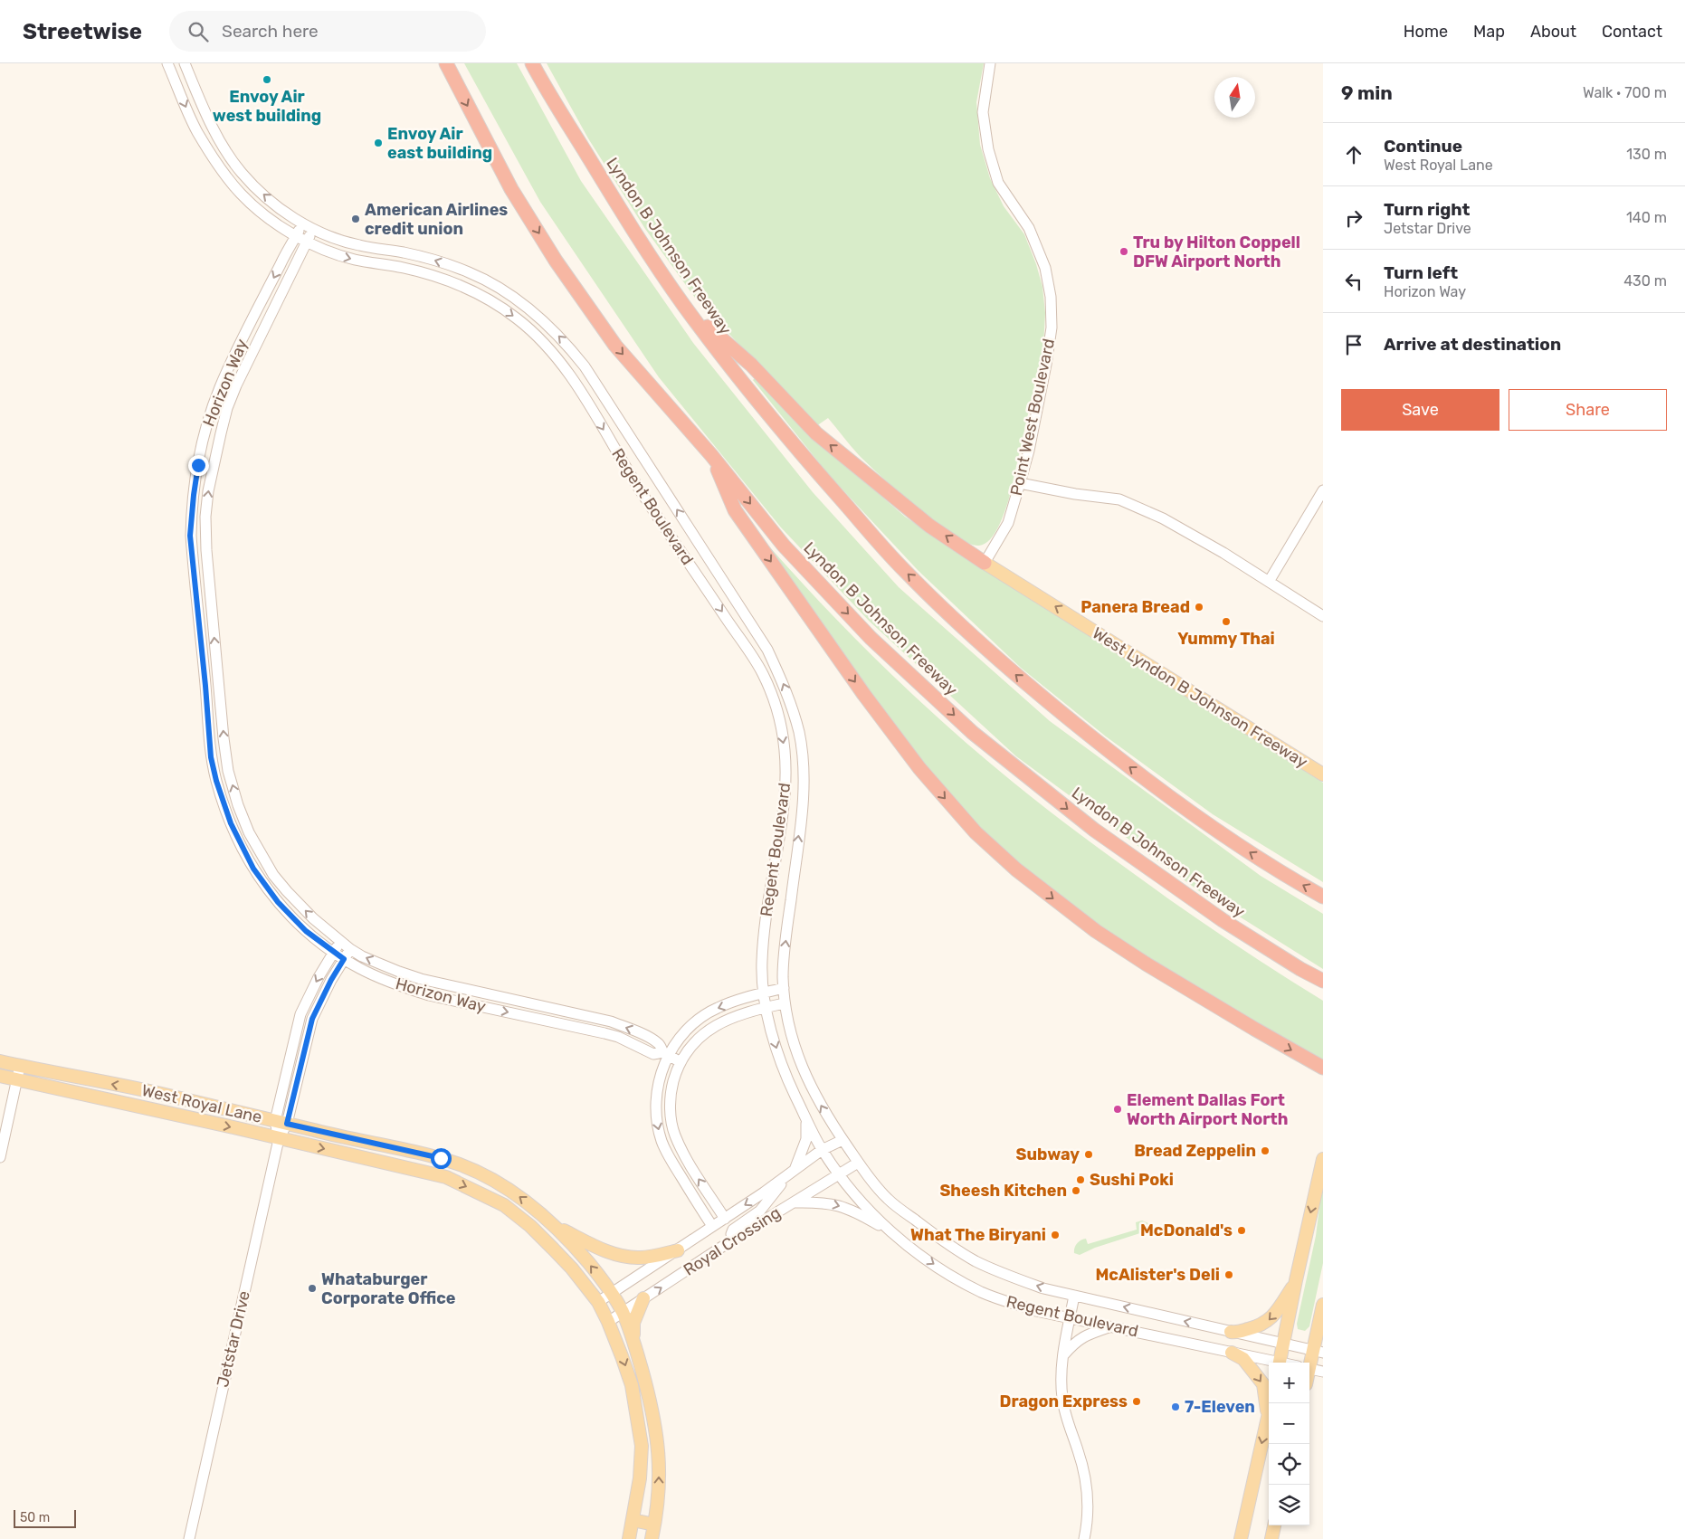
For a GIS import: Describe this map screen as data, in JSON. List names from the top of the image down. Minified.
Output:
{"streets":{"highway":["Lyndon B Johnson Freeway"],"main road":["West Lyndon B Johnson Freeway","West Royal Lane"],"street":["Horizon Way","Point West Boulevard","Regent Boulevard","Royal Crossing","Jetstar Drive"]},"crossings":[["Horizon Way","Regent Boulevard"],["Horizon Way","Jetstar Drive"],["Point West Boulevard","West Lyndon B Johnson Freeway"],["Regent Boulevard","Royal Crossing"],["West Royal Lane","Royal Crossing"],["West Royal Lane","Jetstar Drive"]],"one_way":["West Lyndon B Johnson Freeway"],"places":["Envoy Air west building","Envoy Air east building","American Airlines credit union","Tru by Hilton Coppell DFW Airport North","Panera Bread","Yummy Thai","Element Dallas Fort Worth Airport North","Bread Zeppelin","Subway","Sushi Poki","Sheesh Kitchen","McDonald's","What The Biryani","McAlister's Deli","Whataburger Corporate Office","Dragon Express","7-Eleven"],"scale_bar":"50 m","north":"top","page":{"header":"Streetwise","search":"Search here","nav":["Home","Map","About","Contact"],"heading":["9 min","Walk · 700 m"],"list":[["Continue","West Royal Lane","130 m"],["Turn right","Jetstar Drive","140 m"],["Turn left","Horizon Way","430 m"],"Arrive at destination"],"buttons":["Save","Share"],"map_buttons":["+","−"],"scale":"50 m"}}
